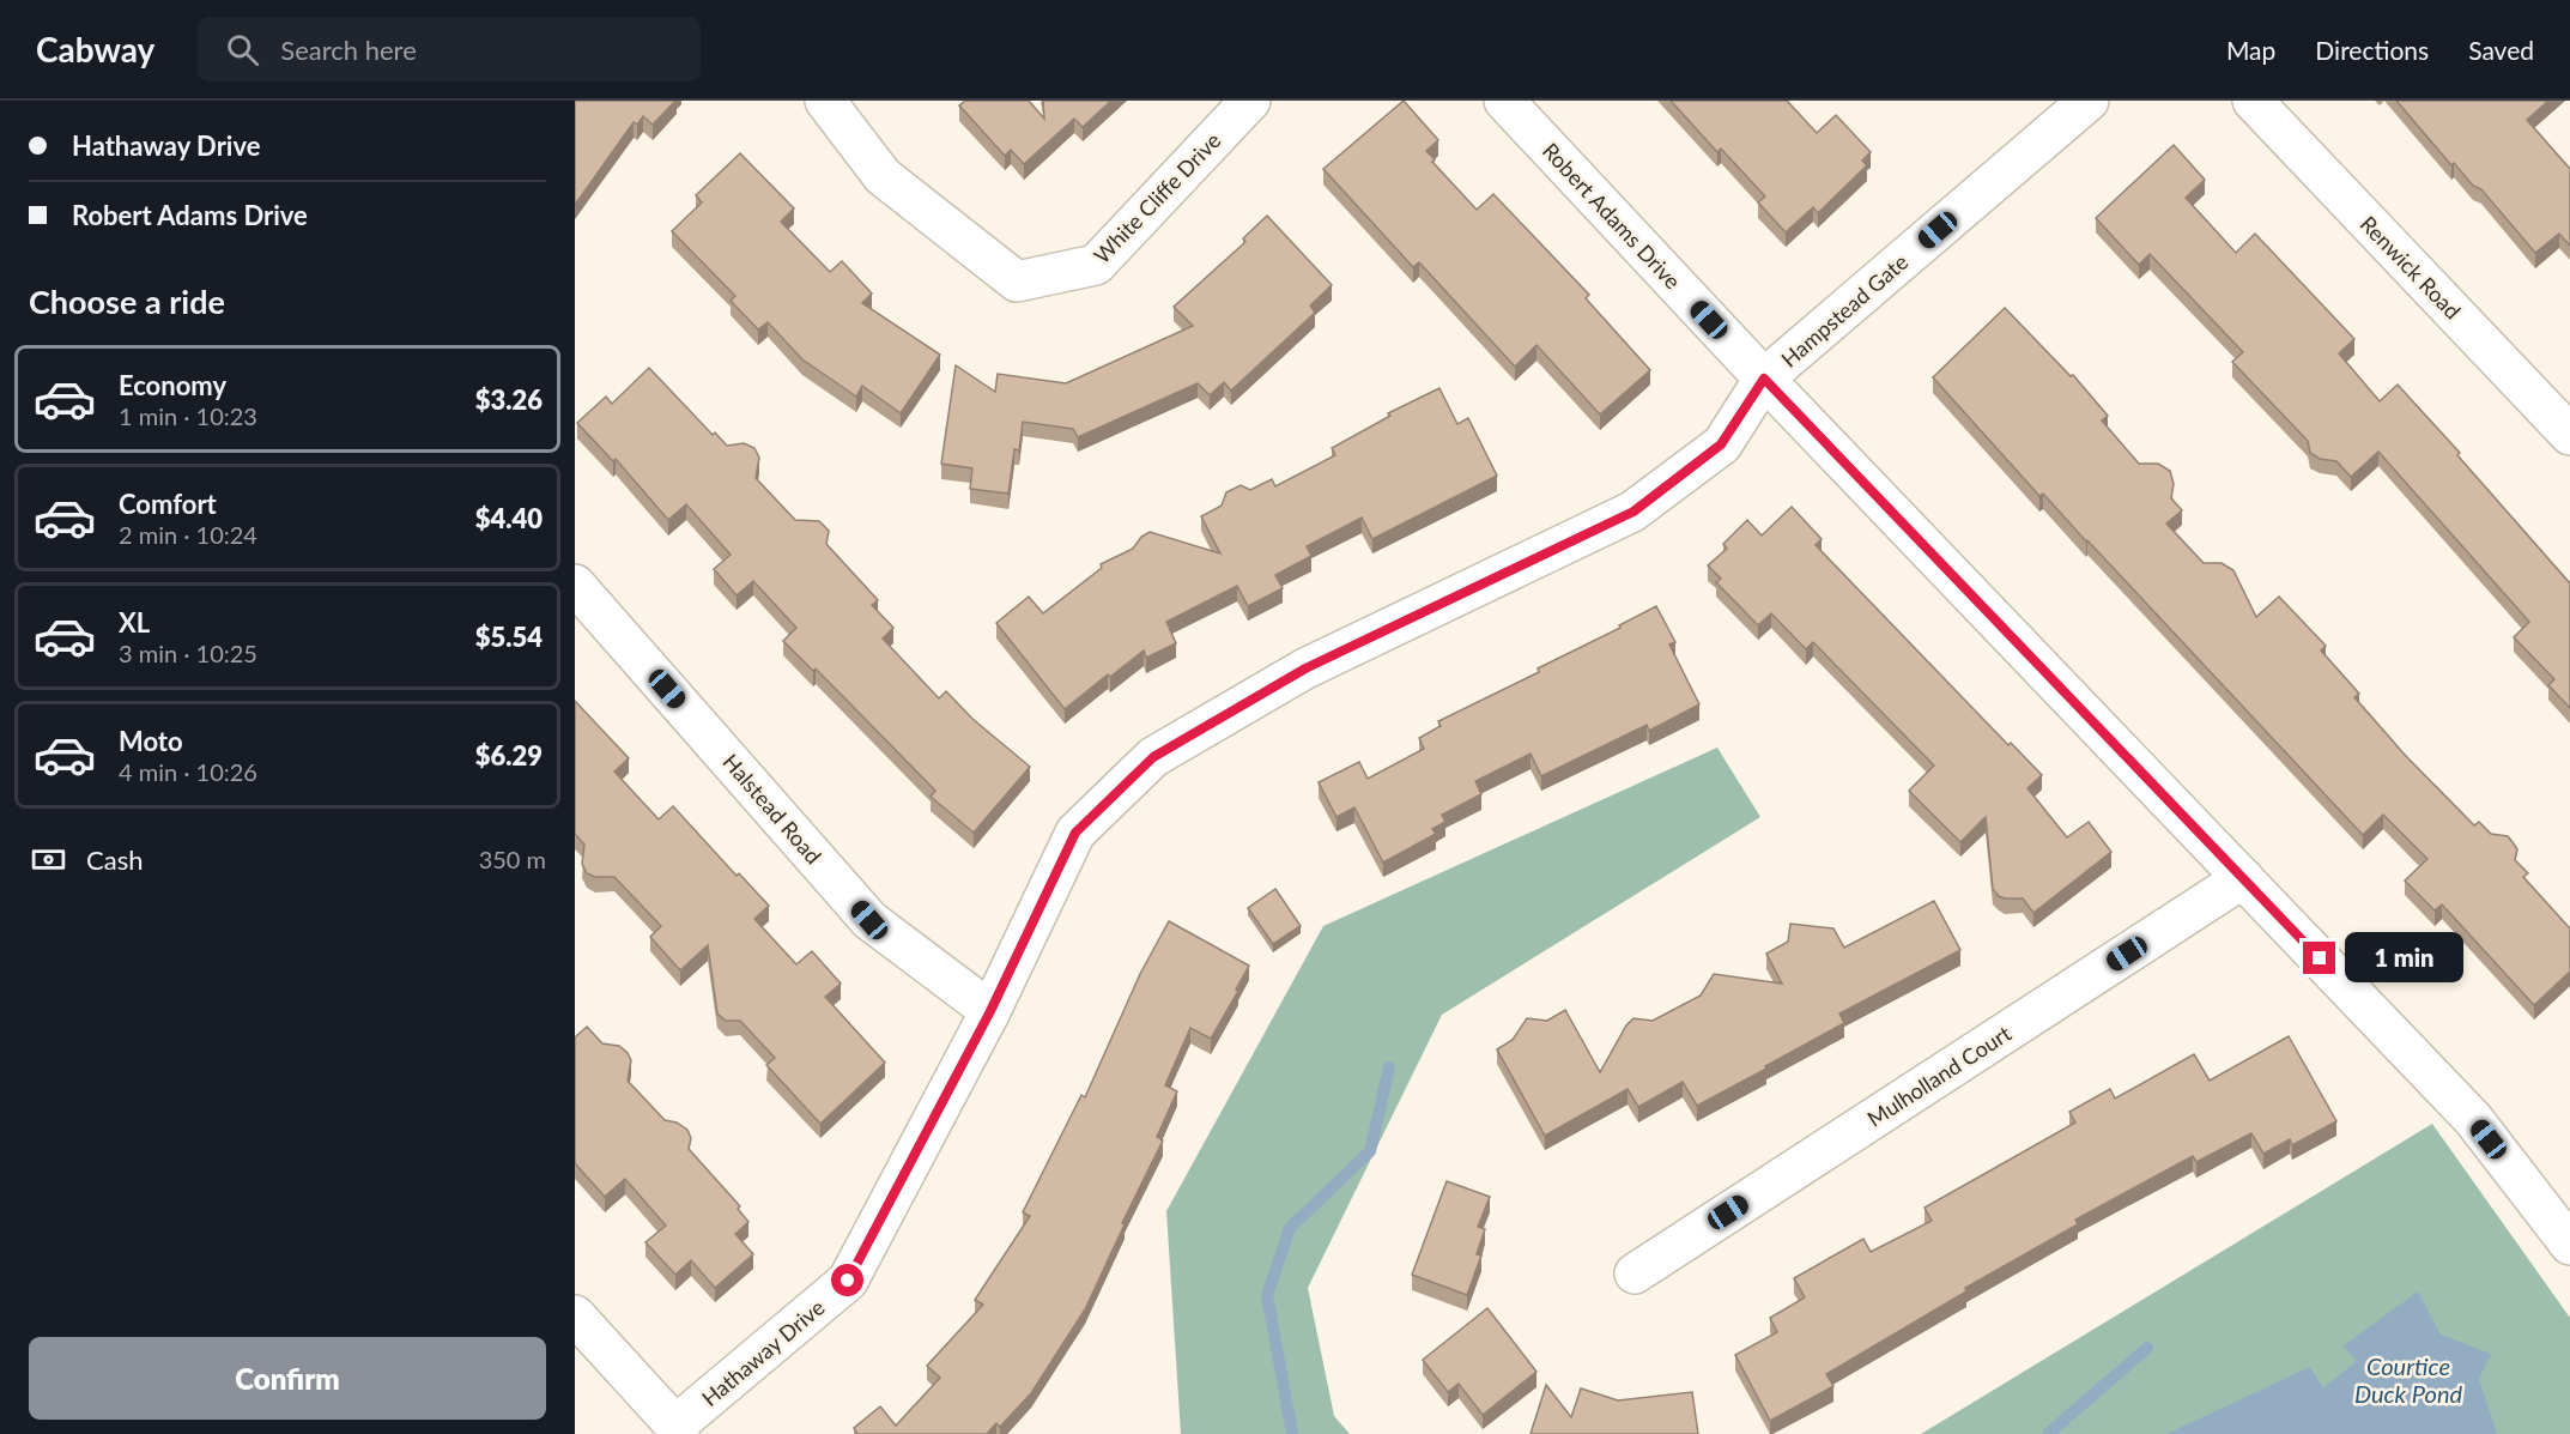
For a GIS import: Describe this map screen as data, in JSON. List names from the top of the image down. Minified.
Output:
{"streets":{"street":["White Cliffe Drive","Robert Adams Drive","Renwick Road","Hampstead Gate","Halstead Road","Mulholland Court","Hathaway Drive"]},"crossings":[["Robert Adams Drive","Hampstead Gate"],["Robert Adams Drive","Mulholland Court"],["Robert Adams Drive","Hathaway Drive"],["Hampstead Gate","Hathaway Drive"],["Halstead Road","Hathaway Drive"]],"water":["Courtice Duck Pond"],"page":{"header":"Cabway","search":"Search here","nav":["Map","Directions","Saved"],"banner":["Hathaway Drive","Robert Adams Drive"],"heading":"Choose a ride","list":[{"name":"Economy","note":"1 min · 10:23","value":"$3.26"},{"name":"Comfort","note":"2 min · 10:24","value":"$4.40"},{"name":"XL","note":"3 min · 10:25","value":"$5.54"},{"name":"Moto","note":"4 min · 10:26","value":"$6.29"}],"pay":["Cash","350 m"],"bubble":"1 min","buttons":"Confirm"}}
